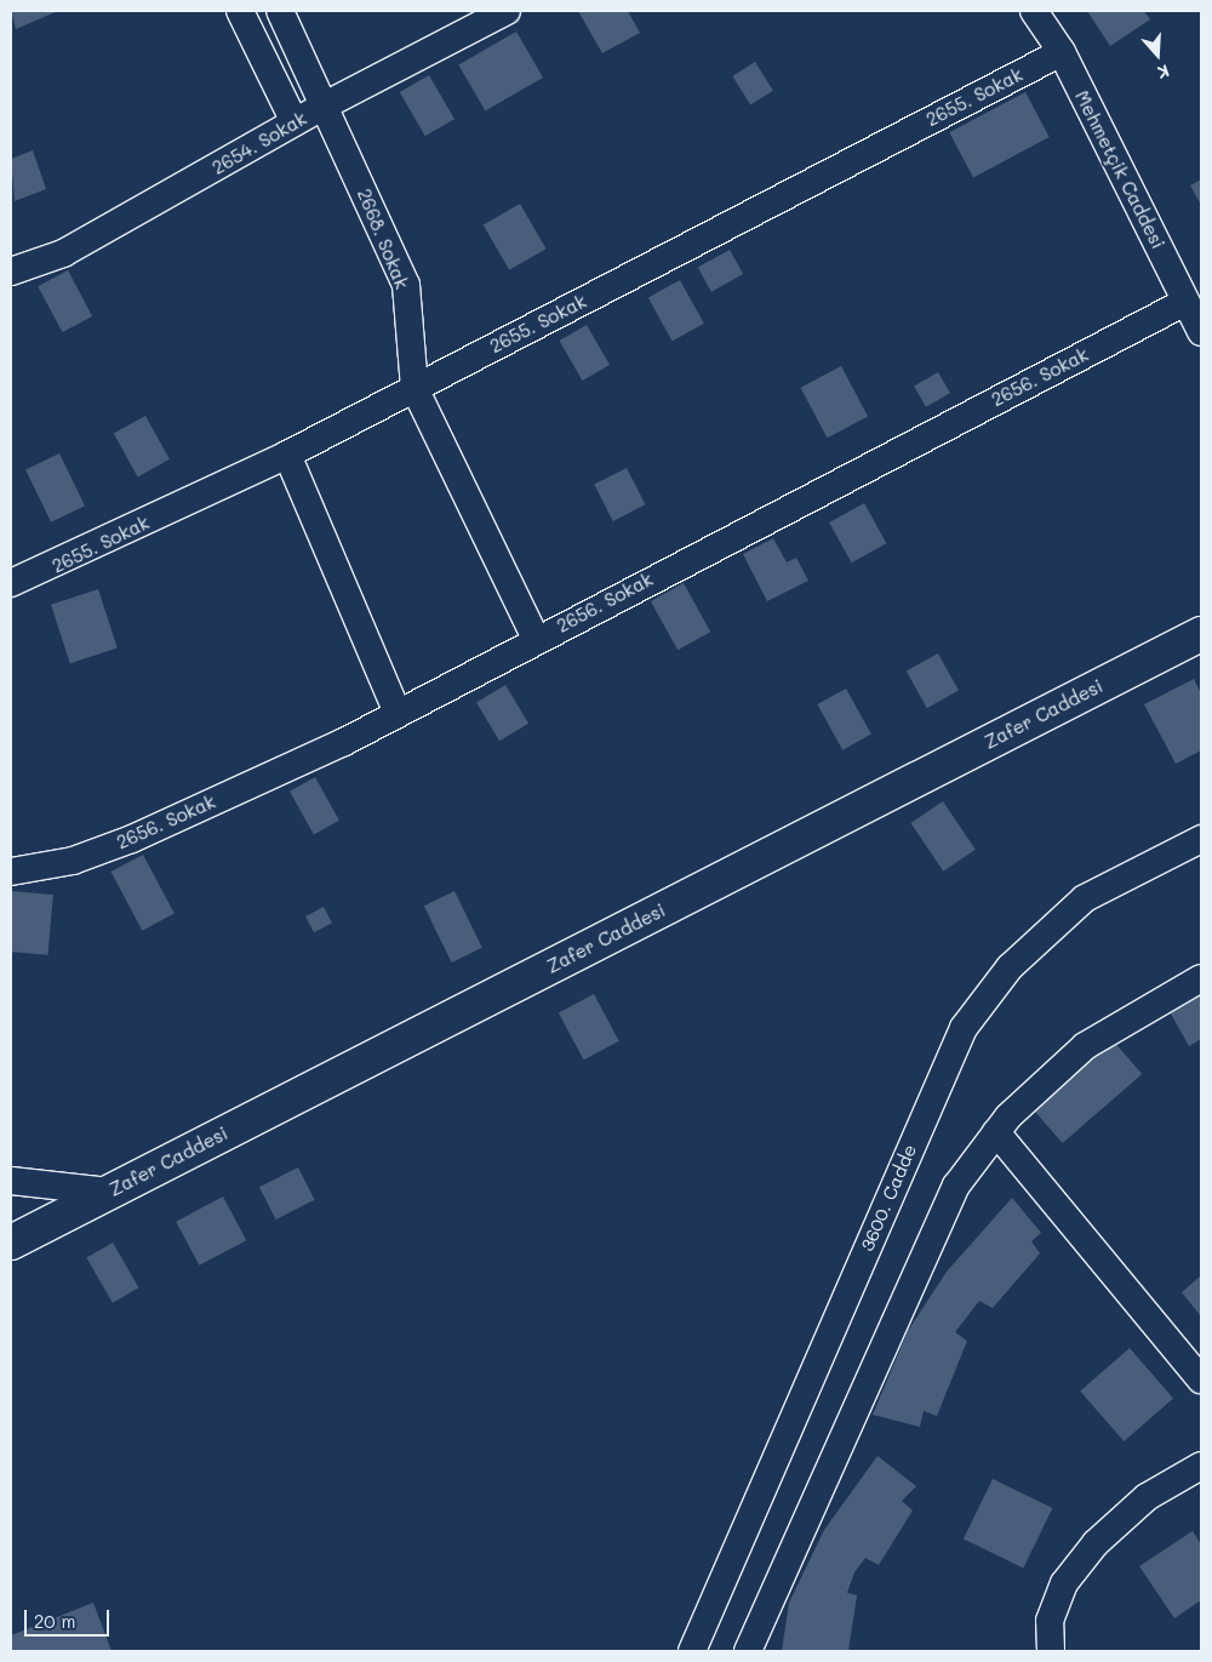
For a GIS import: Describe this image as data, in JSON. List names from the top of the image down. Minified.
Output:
{"streets":{"main road":["Zafer Caddesi"],"street":["2655. Sokak","2654. Sokak","Mehmetçik Caddesi","2668. Sokak","2656. Sokak","3600. Cadde"]},"crossings":[["2655. Sokak","Mehmetçik Caddesi"],["2655. Sokak","2668. Sokak"],["2654. Sokak","2668. Sokak"],["Mehmetçik Caddesi","2656. Sokak"],["2668. Sokak","2656. Sokak"]],"scale_bar":"20 m","north":"bottom"}
